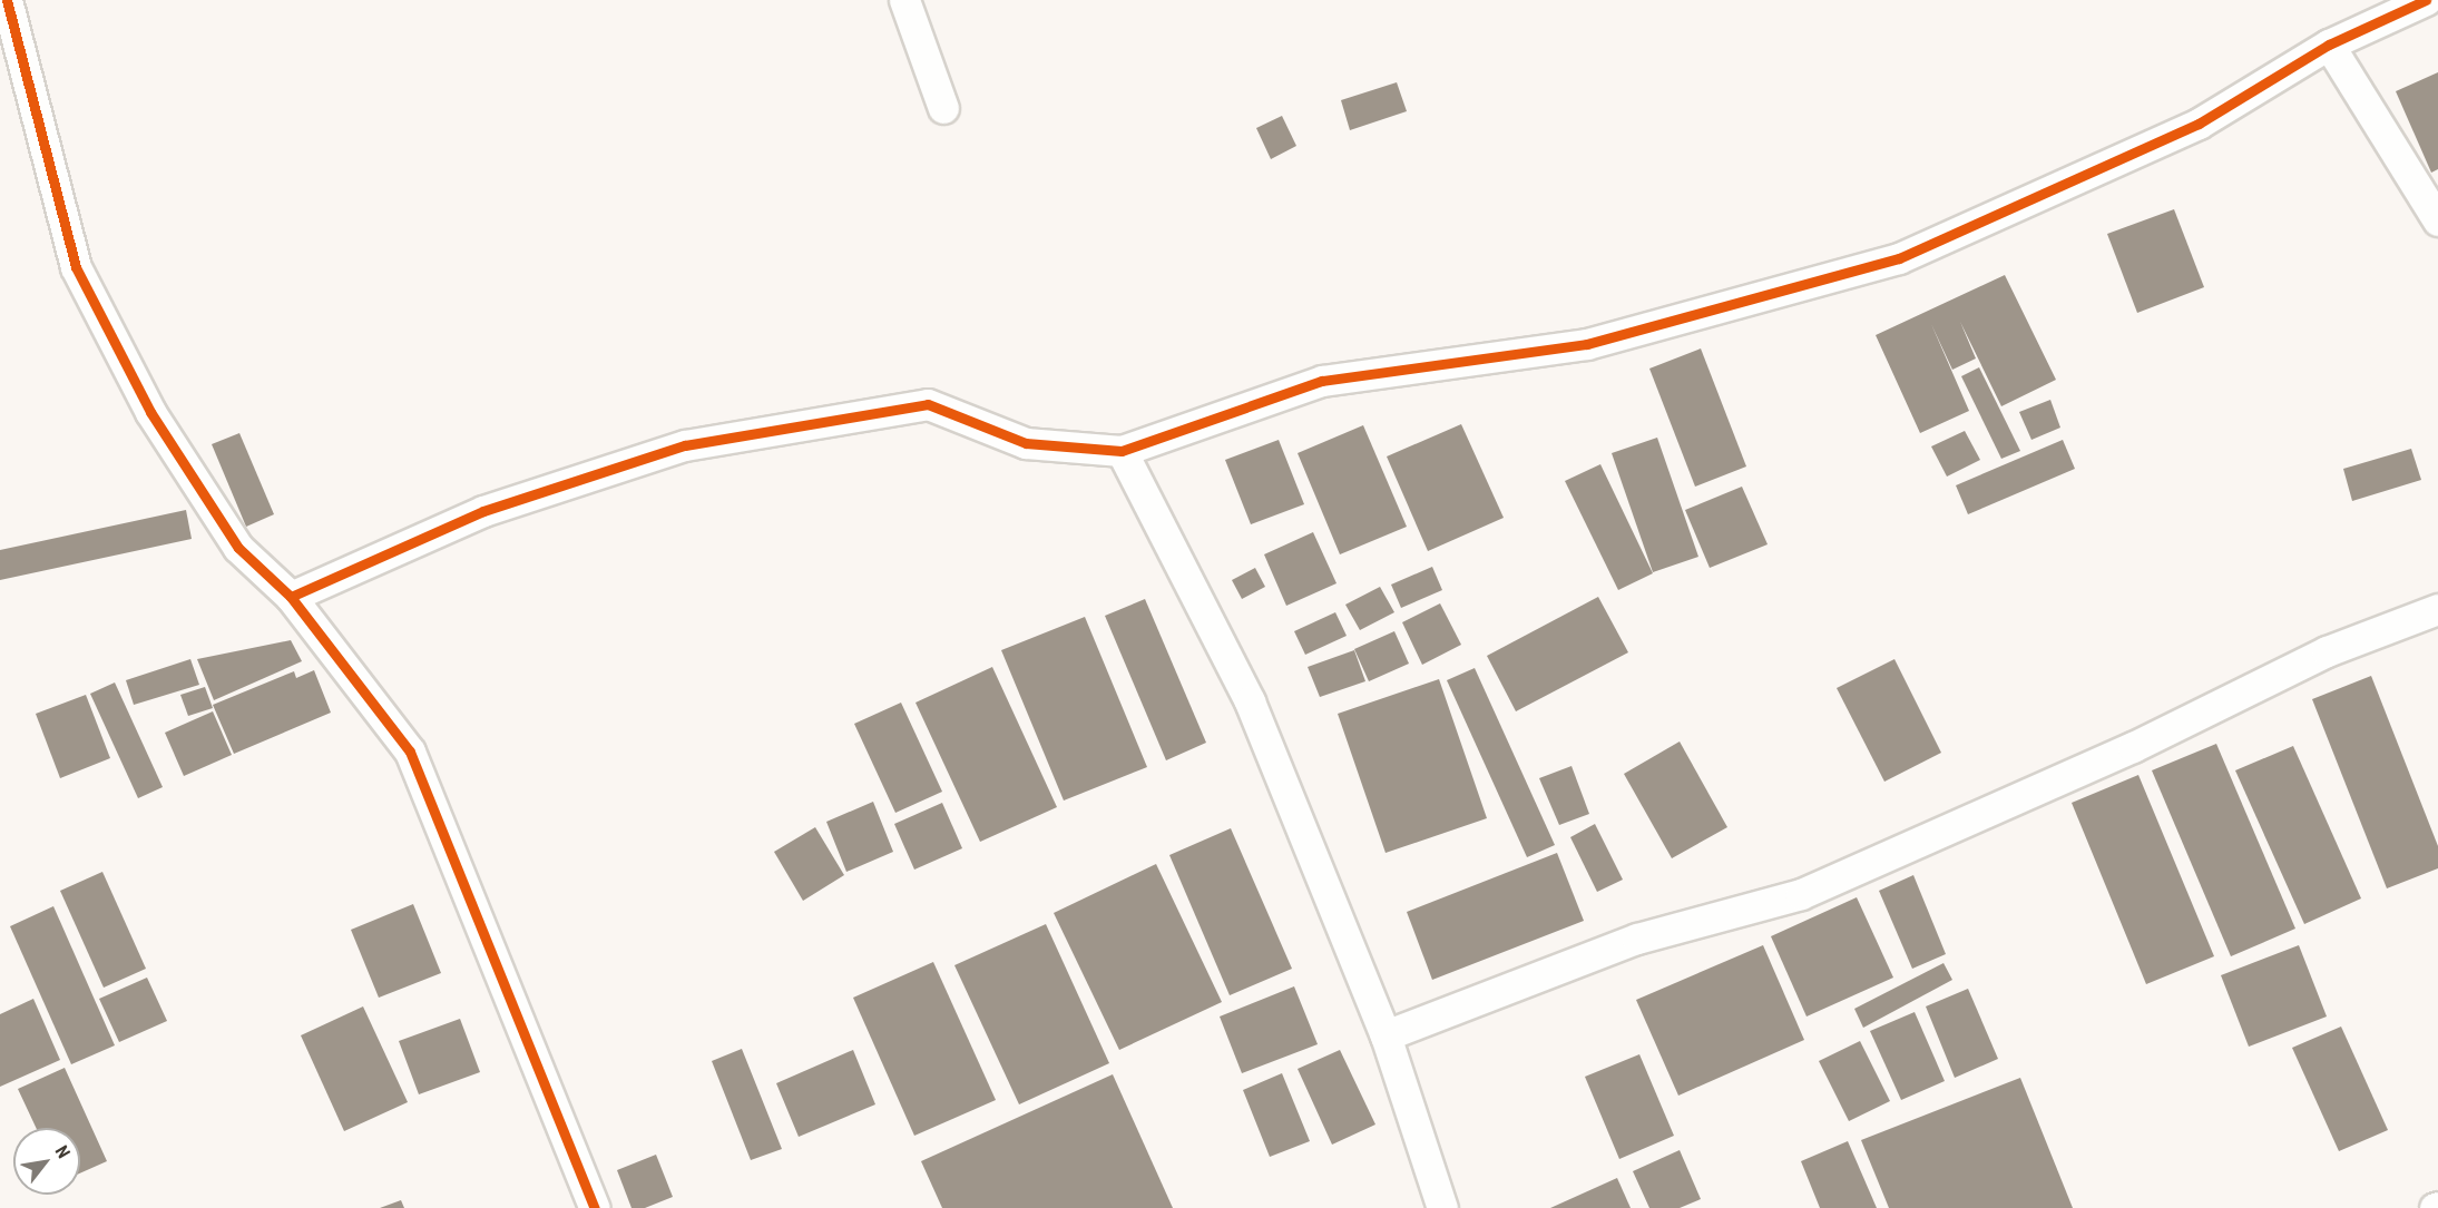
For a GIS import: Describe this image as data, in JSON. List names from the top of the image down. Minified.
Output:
{"north":"top right"}
